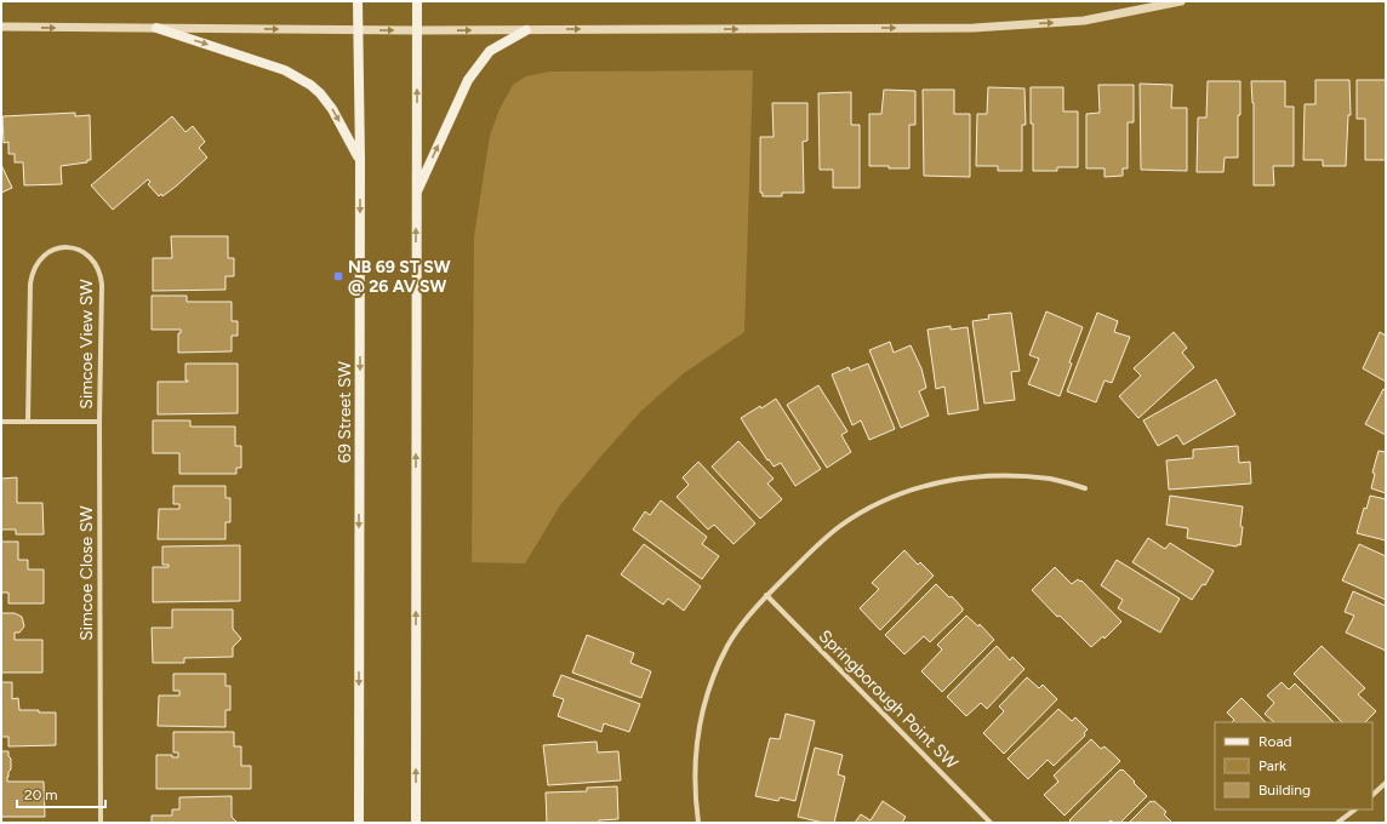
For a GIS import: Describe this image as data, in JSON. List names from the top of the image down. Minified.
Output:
{"streets":{"main road":["69 Street SW"],"street":["Simcoe View SW","Simcoe Close SW","Springborough Point SW"]},"crossings":[["Simcoe View SW","Simcoe Close SW"]],"places":{"transit":["NB 69 ST SW @ 26 AV SW"]},"legend":["Road","Park","Building"],"scale_bar":"20 m"}
